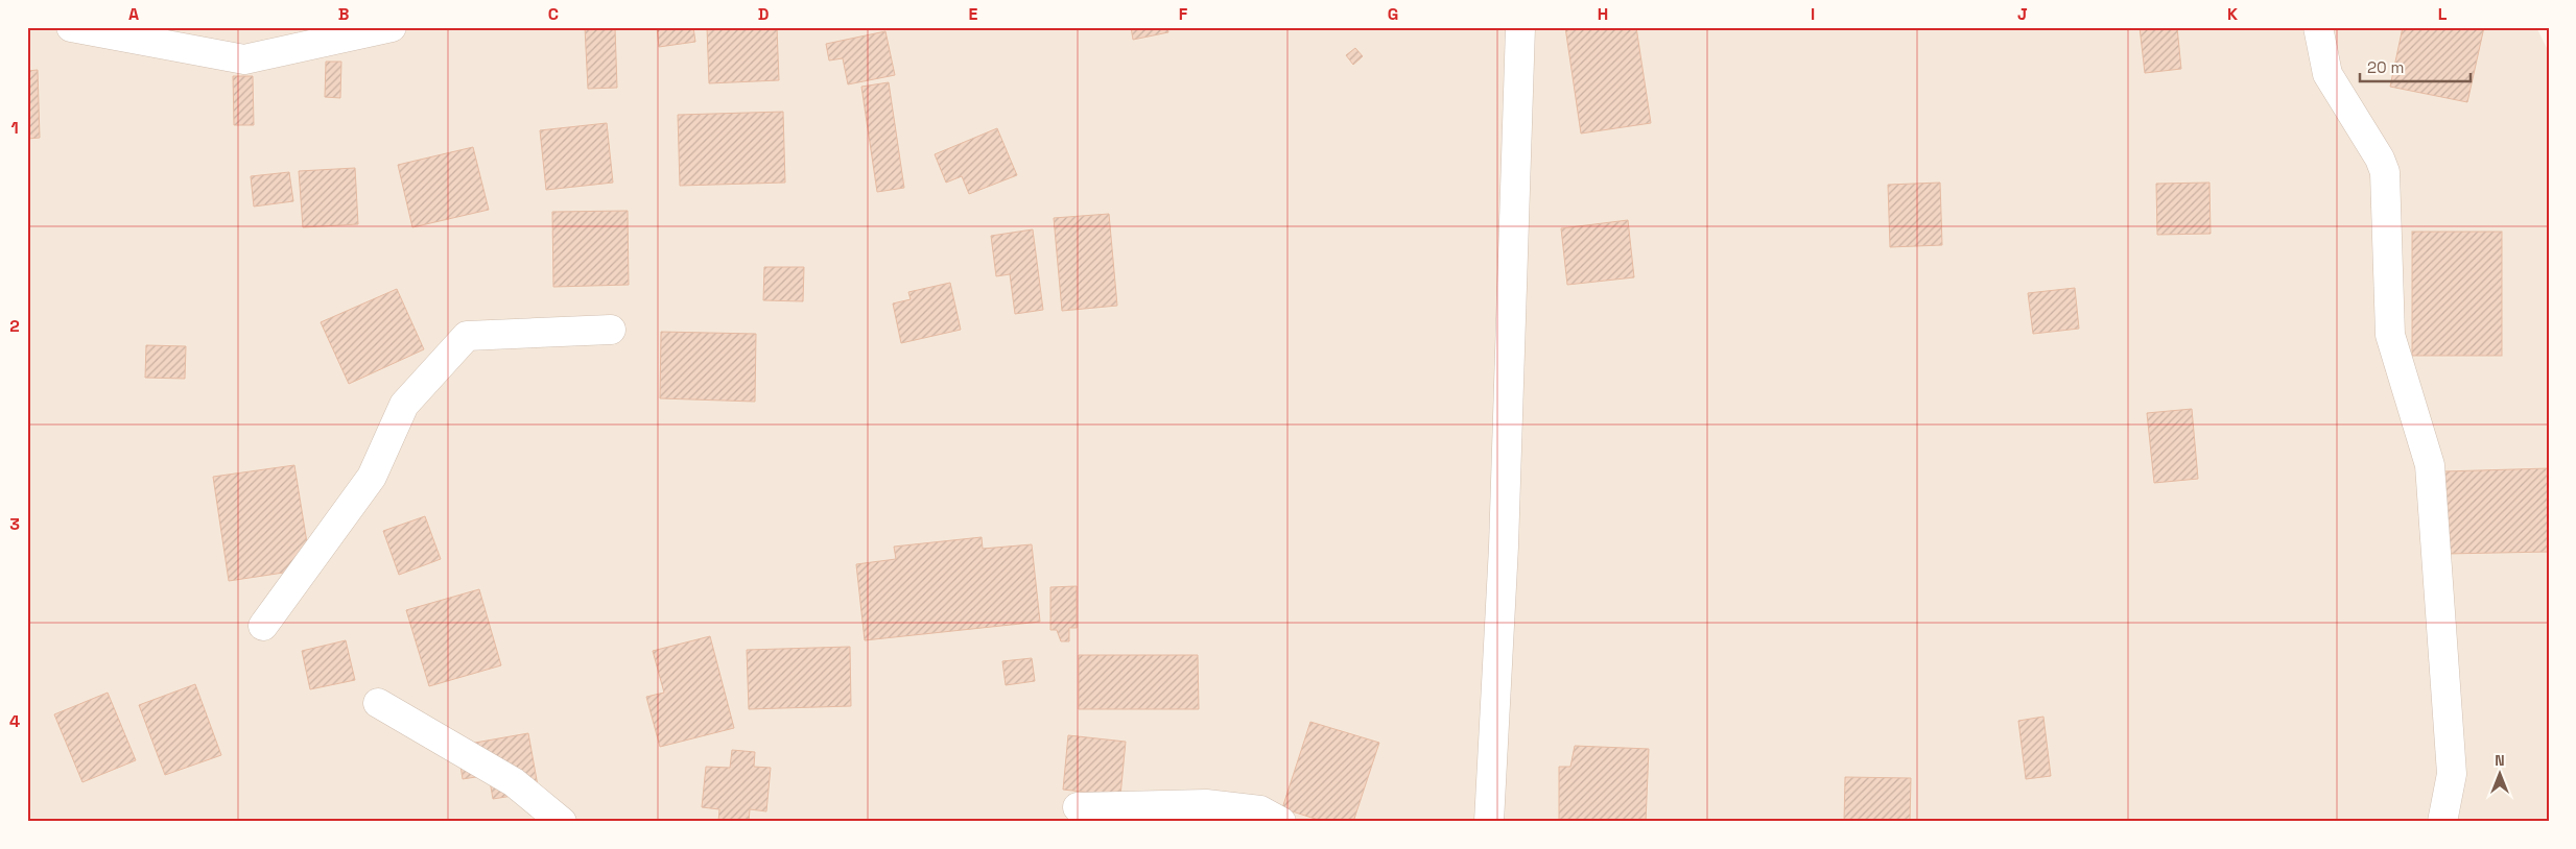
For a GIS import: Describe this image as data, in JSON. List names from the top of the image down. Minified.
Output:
{"scale_bar":"20 m","north":"top","grid":{"columns":["A","B","C","D","E","F","G","H","I","J","K","L"],"rows":["1","2","3","4"]}}
